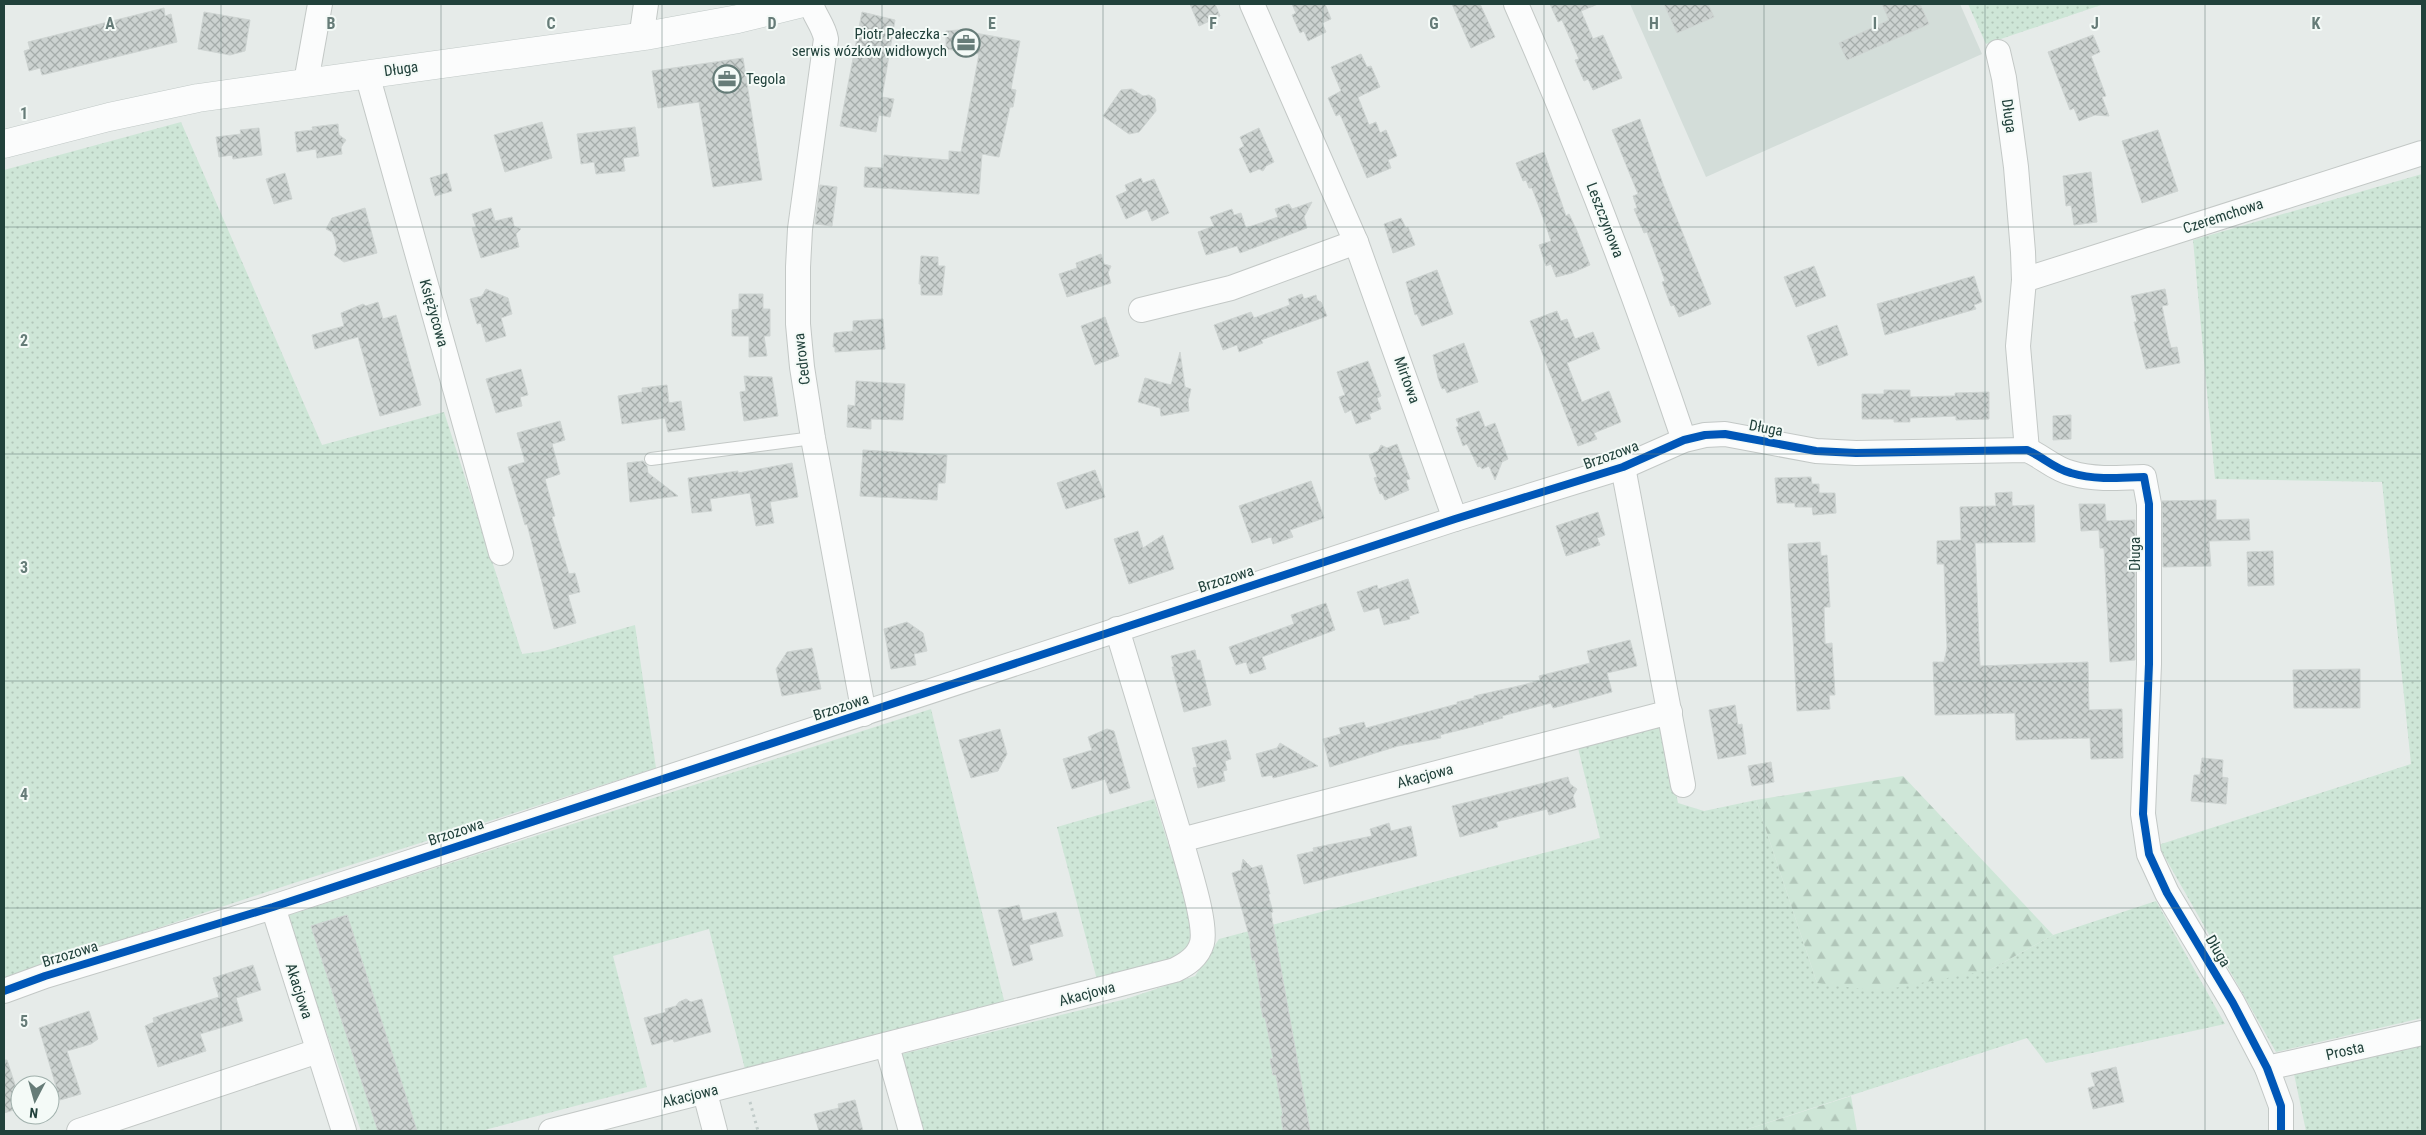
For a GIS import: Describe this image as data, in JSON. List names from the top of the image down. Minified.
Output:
{"streets":{"street":["Długa","Czeremchowa","Leszczynowa","Księżycowa","Cedrowa","Mirtowa","Brzozowa","Akacjowa","Prosta"]},"crossings":[["Długa","Czeremchowa"],["Długa","Leszczynowa"],["Długa","Księżycowa"],["Długa","Brzozowa"],["Długa","Prosta"],["Leszczynowa","Brzozowa"],["Cedrowa","Brzozowa"],["Mirtowa","Brzozowa"],["Brzozowa","Akacjowa"]],"places":{"office":["Piotr Pałeczka - serwis wózków widłowych","Tegola"]},"north":"bottom","grid":{"columns":["A","B","C","D","E","F","G","H","I","J","K"],"rows":["1","2","3","4","5"]}}
